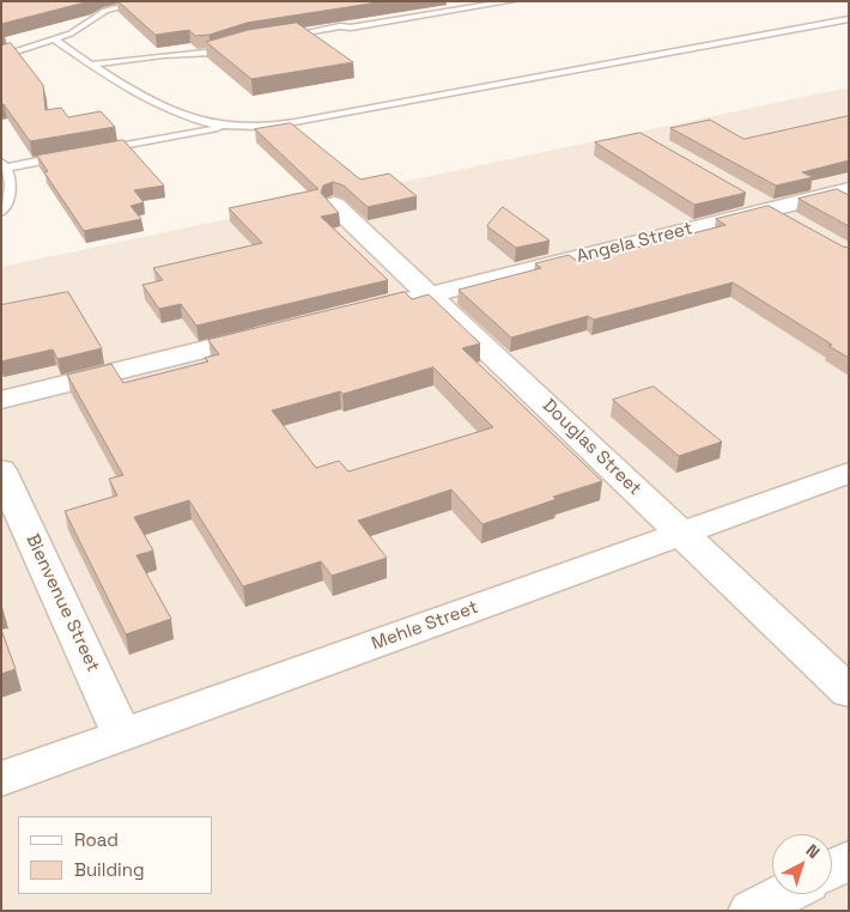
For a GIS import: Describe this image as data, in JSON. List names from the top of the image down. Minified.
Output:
{"streets":{"street":["Angela Street","Douglas Street","Bienvenue Street","Mehle Street"]},"crossings":[["Angela Street","Douglas Street"],["Douglas Street","Mehle Street"],["Bienvenue Street","Mehle Street"]],"legend":["Road","Building"],"north":"top right"}
